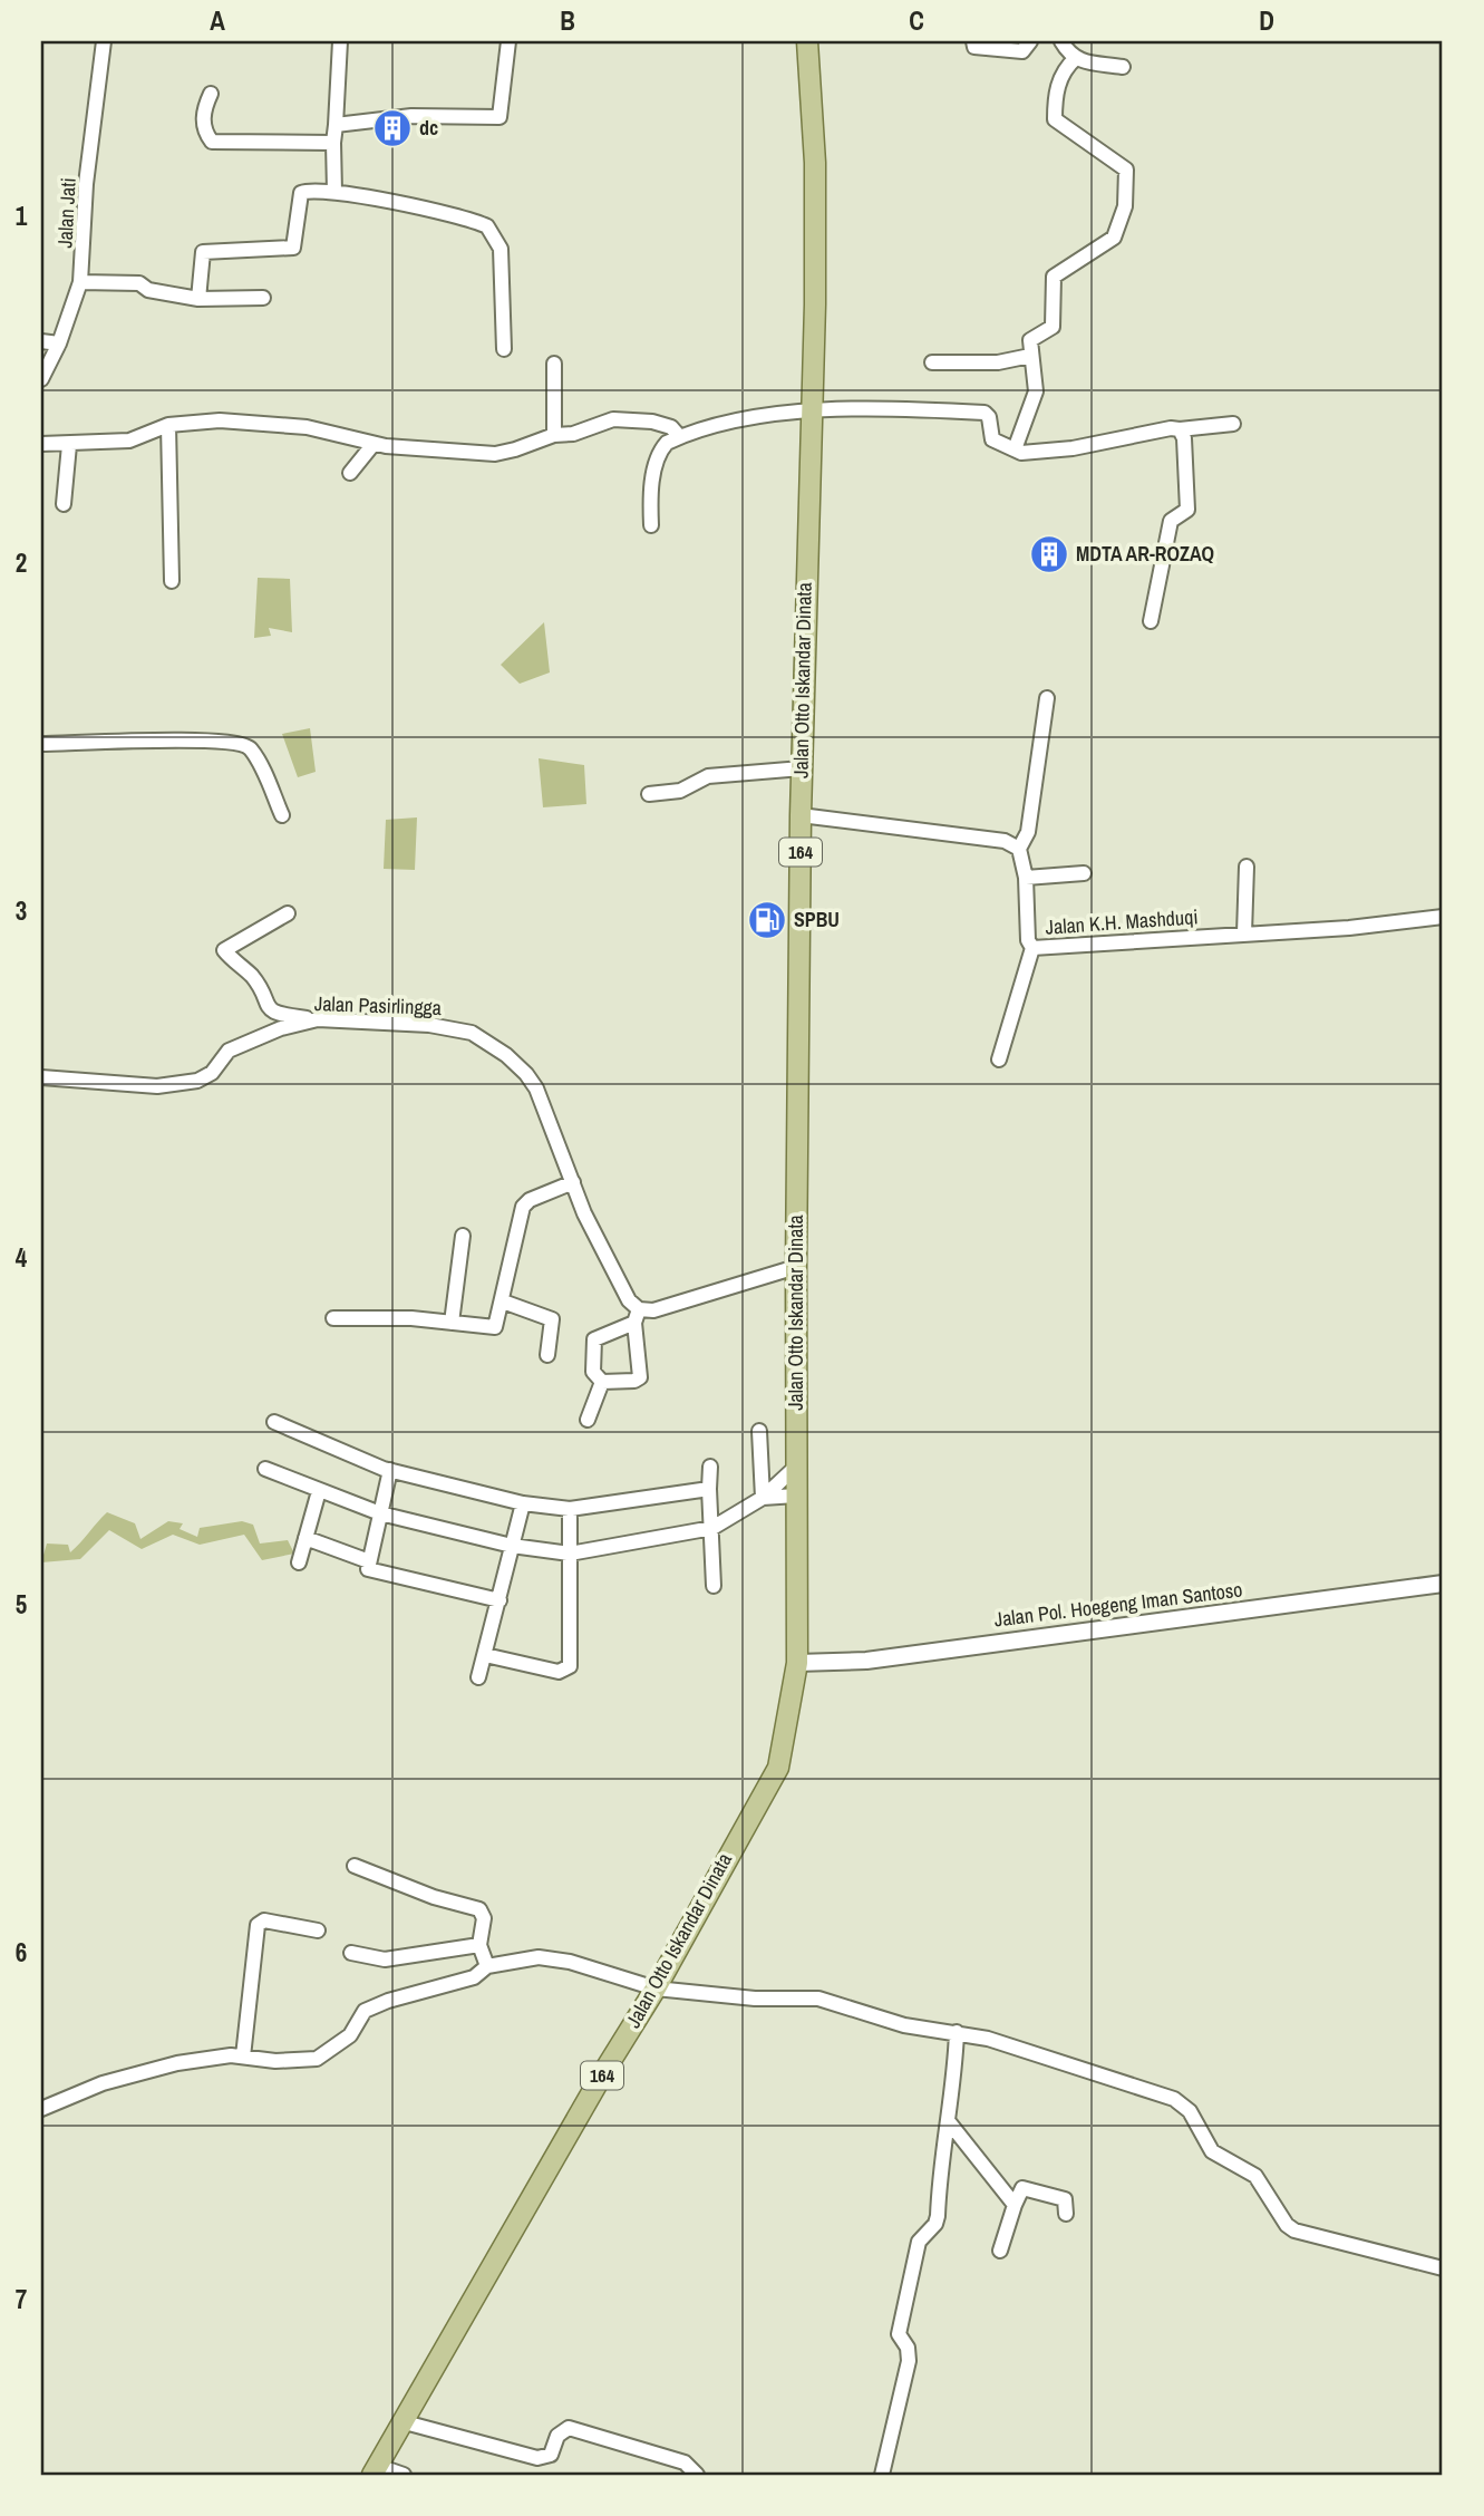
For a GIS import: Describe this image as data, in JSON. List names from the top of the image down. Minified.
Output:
{"streets":{"main road":["Jalan Otto Iskandar Dinata","164"],"street":["Jalan Jati","Jalan K.H. Mashduqi","Jalan Pasirlingga","Jalan Pol. Hoegeng Iman Santoso"]},"crossings":[["Jalan Otto Iskandar Dinata","Jalan Pol. Hoegeng Iman Santoso"]],"places":{"building":["dc","MDTA AR-ROZAQ"],"fuel station":["SPBU"]},"grid":{"columns":["A","B","C","D"],"rows":["1","2","3","4","5","6","7"]}}
